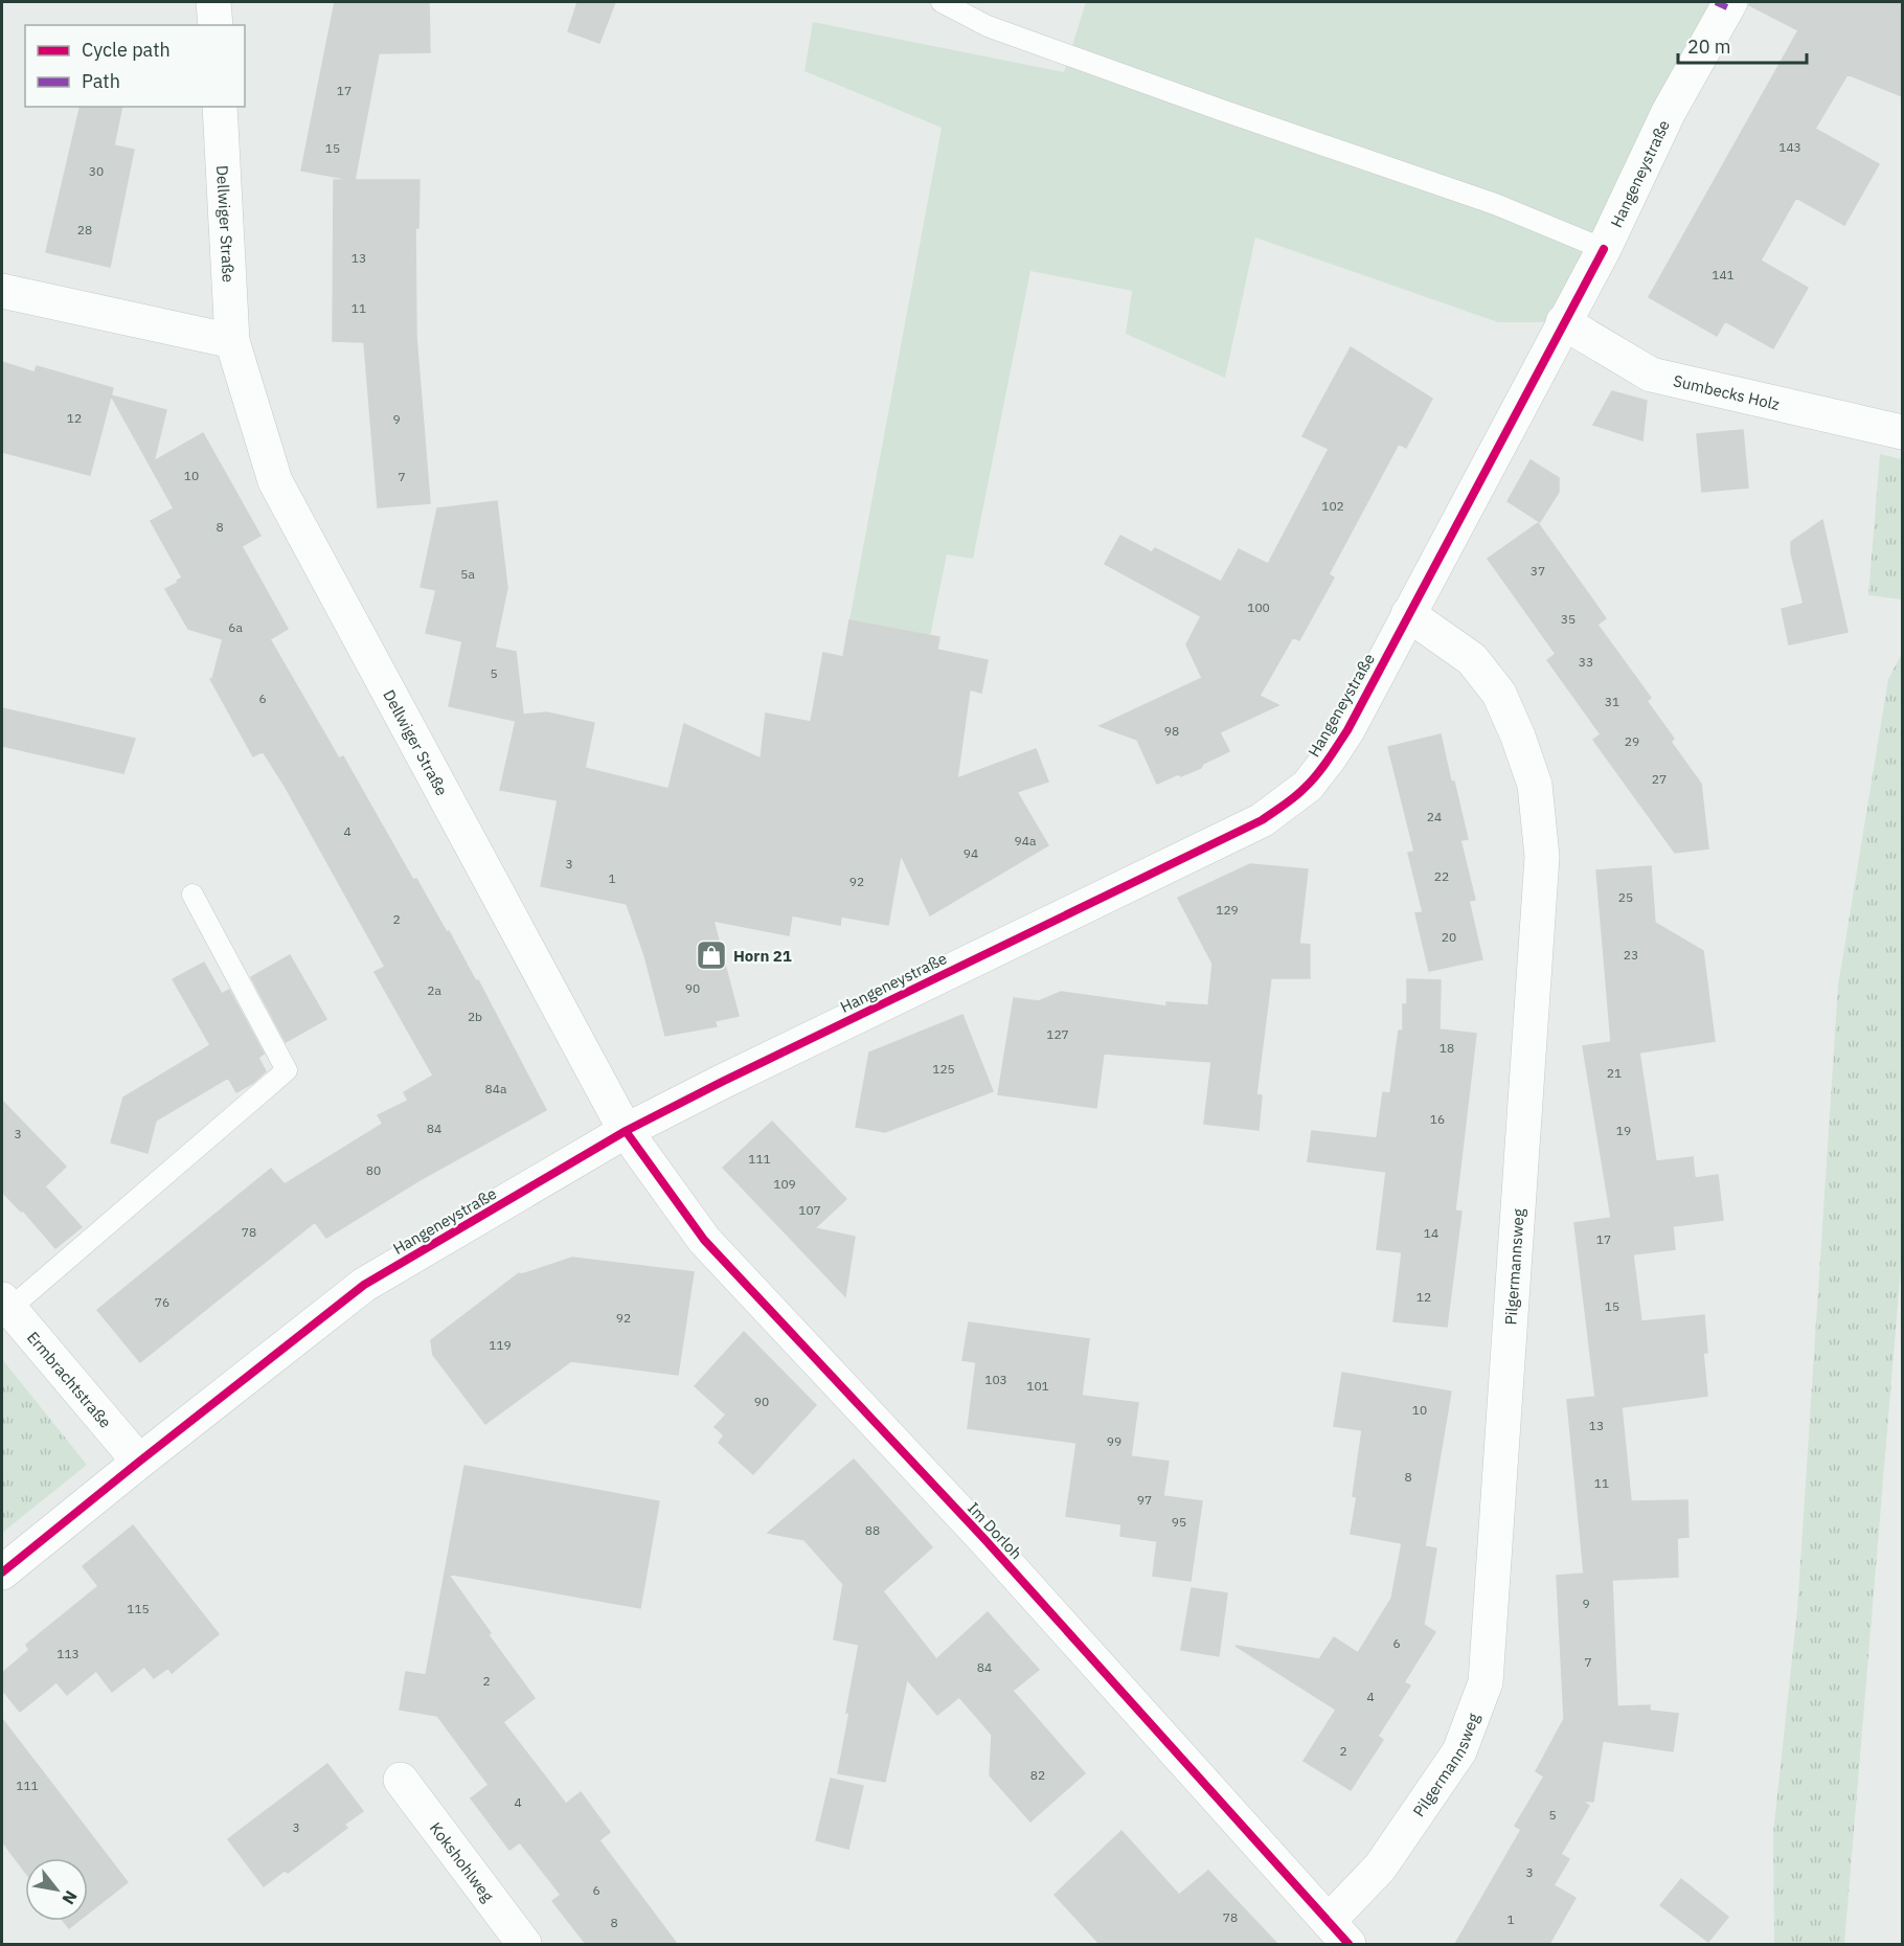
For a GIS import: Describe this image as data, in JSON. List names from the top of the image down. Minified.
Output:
{"streets":{"street":["Hangeneystraße","Dellwiger Straße","Sumbecks Holz","Pilgermannsweg","Ermbrachtstraße","Im Dorloh","Kokshohlweg"]},"crossings":[["Hangeneystraße","Dellwiger Straße"],["Hangeneystraße","Sumbecks Holz"],["Hangeneystraße","Pilgermannsweg"],["Hangeneystraße","Ermbrachtstraße"],["Hangeneystraße","Im Dorloh"],["Dellwiger Straße","Im Dorloh"],["Pilgermannsweg","Im Dorloh"]],"places":{"shop":["Horn 21"]},"house_numbers":["17","143","15","30","28","13","141","11","12","9","10","7","102","8","37","5a","100","35","6a","33","5","6","31","98","29","27","24","4","94a","94","3","22","1","92","25","129","2","20","23","90","2a","2b","127","18","125","21","84a","16","84","19","3","111","80","109","107","78","14","17","12","76","15","92","119","103","101","90","10","13","99","8","11","97","95","88","9","115","6","113","7","84","2","4","2","82","111","4","5","3","3","6","78","1","8"],"legend":["Cycle path","Path"],"scale_bar":"20 m","north":"bottom right"}
